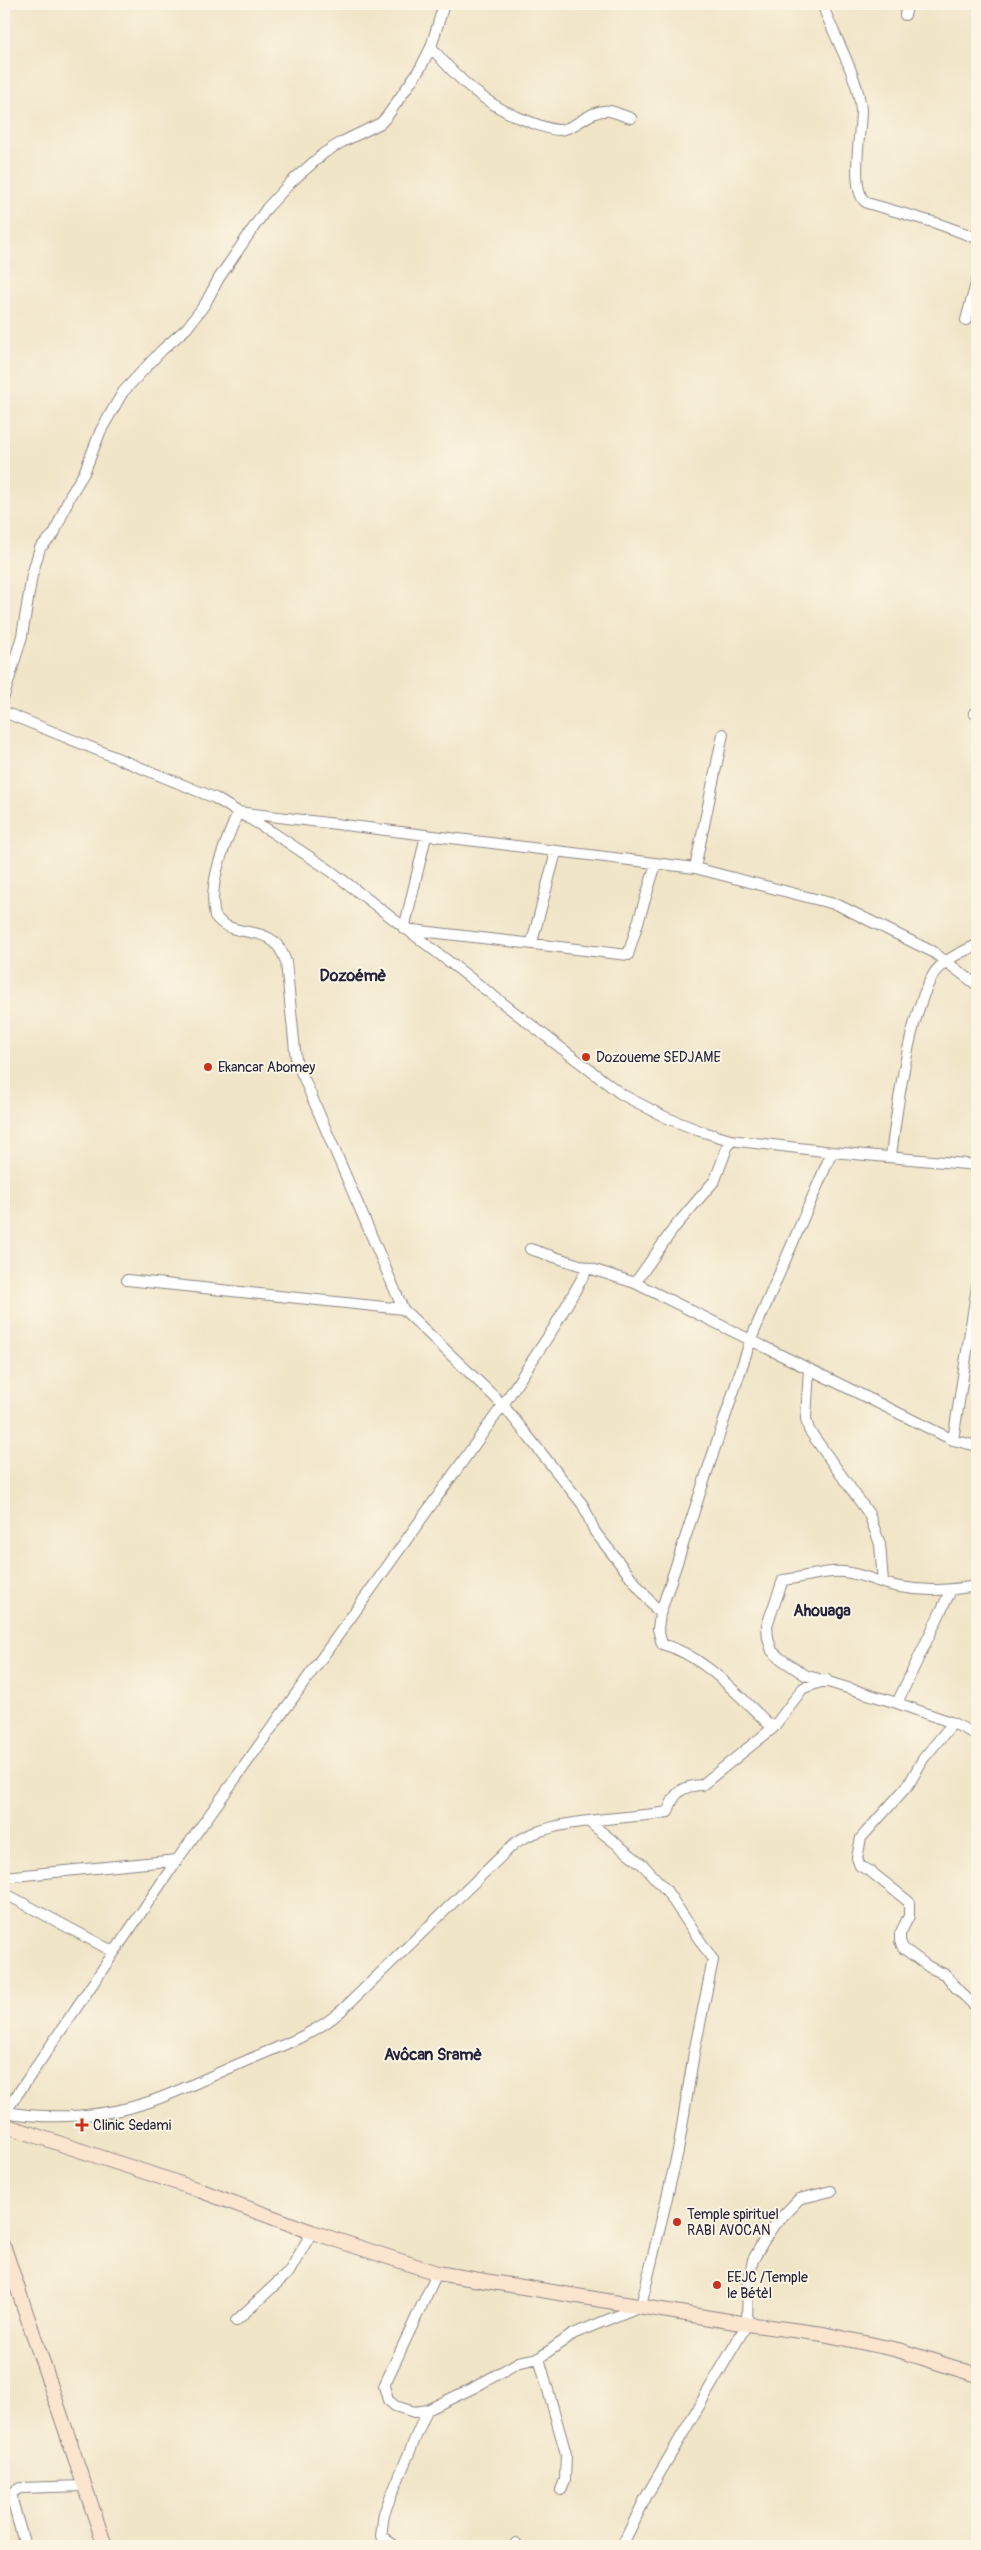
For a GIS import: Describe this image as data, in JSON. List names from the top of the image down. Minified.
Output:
{"districts":["Dozoémè","Ahouaga","Avôcan Sramè"],"places":{"other":["Dozoueme SEDJAME","Ekancar Abomey","Temple spirituel RABI AVOCAN","EEJC /Temple le Bétèl"],"health":["Clinic Sedami"]}}
